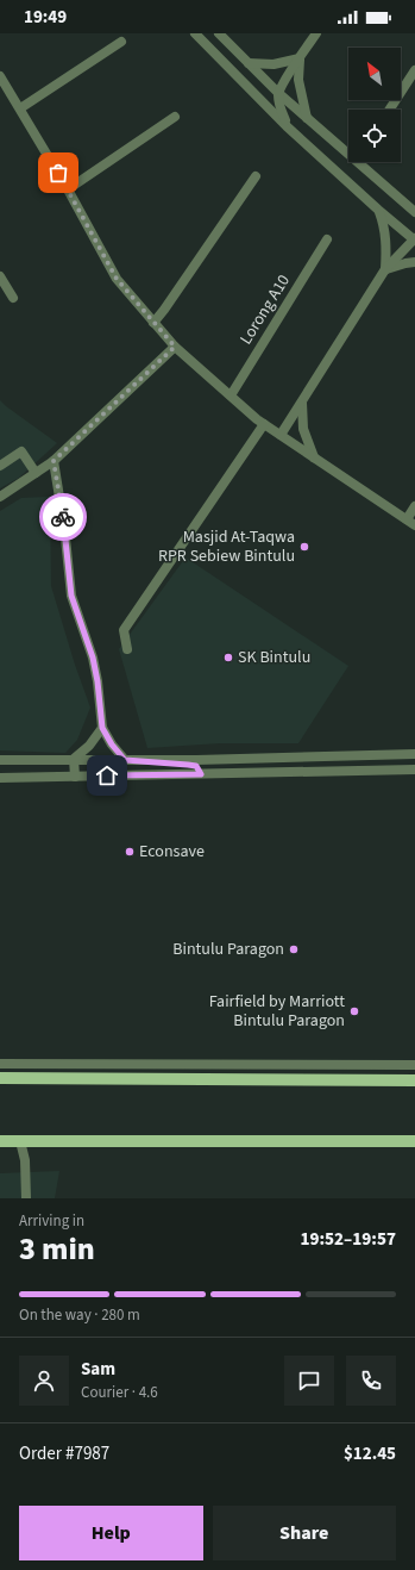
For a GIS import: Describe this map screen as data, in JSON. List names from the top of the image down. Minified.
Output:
{"streets":{"street":["Lorong A10"]},"places":["Masjid At-Taqwa RPR Sebiew Bintulu","SK Bintulu","Econsave","Bintulu Paragon","Fairfield by Marriott Bintulu Paragon"],"north":"top left","page":{"status":"19:49","heading":["3 min","Arriving in","19:52–19:57"],"panel":["Sam","Courier · 4.6","Order #7987","$12.45"],"bar":"On the way · 280 m","buttons":["Help","Share"]}}
